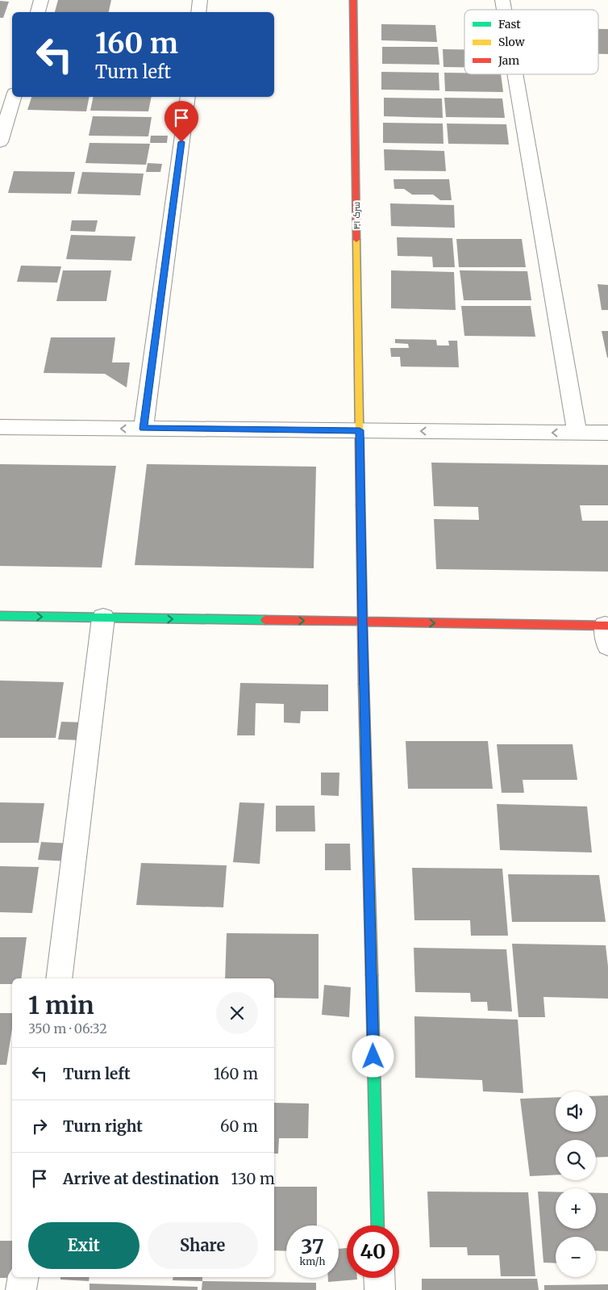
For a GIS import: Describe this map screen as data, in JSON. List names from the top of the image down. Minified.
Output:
{"streets":{"street":["سرک ۳۱"]},"legend":["Fast","Slow","Jam"],"page":{"turn":["160 m","Turn left"],"heading":["1 min","350 m · 06:32"],"list":[{"name":"Turn left","value":"160 m"},{"name":"Turn right","value":"60 m"},{"name":"Arrive at destination","value":"130 m"}],"map_buttons":["+","−"],"buttons":["Exit","Share"],"speed":"37 km/h","limit":"40"}}
